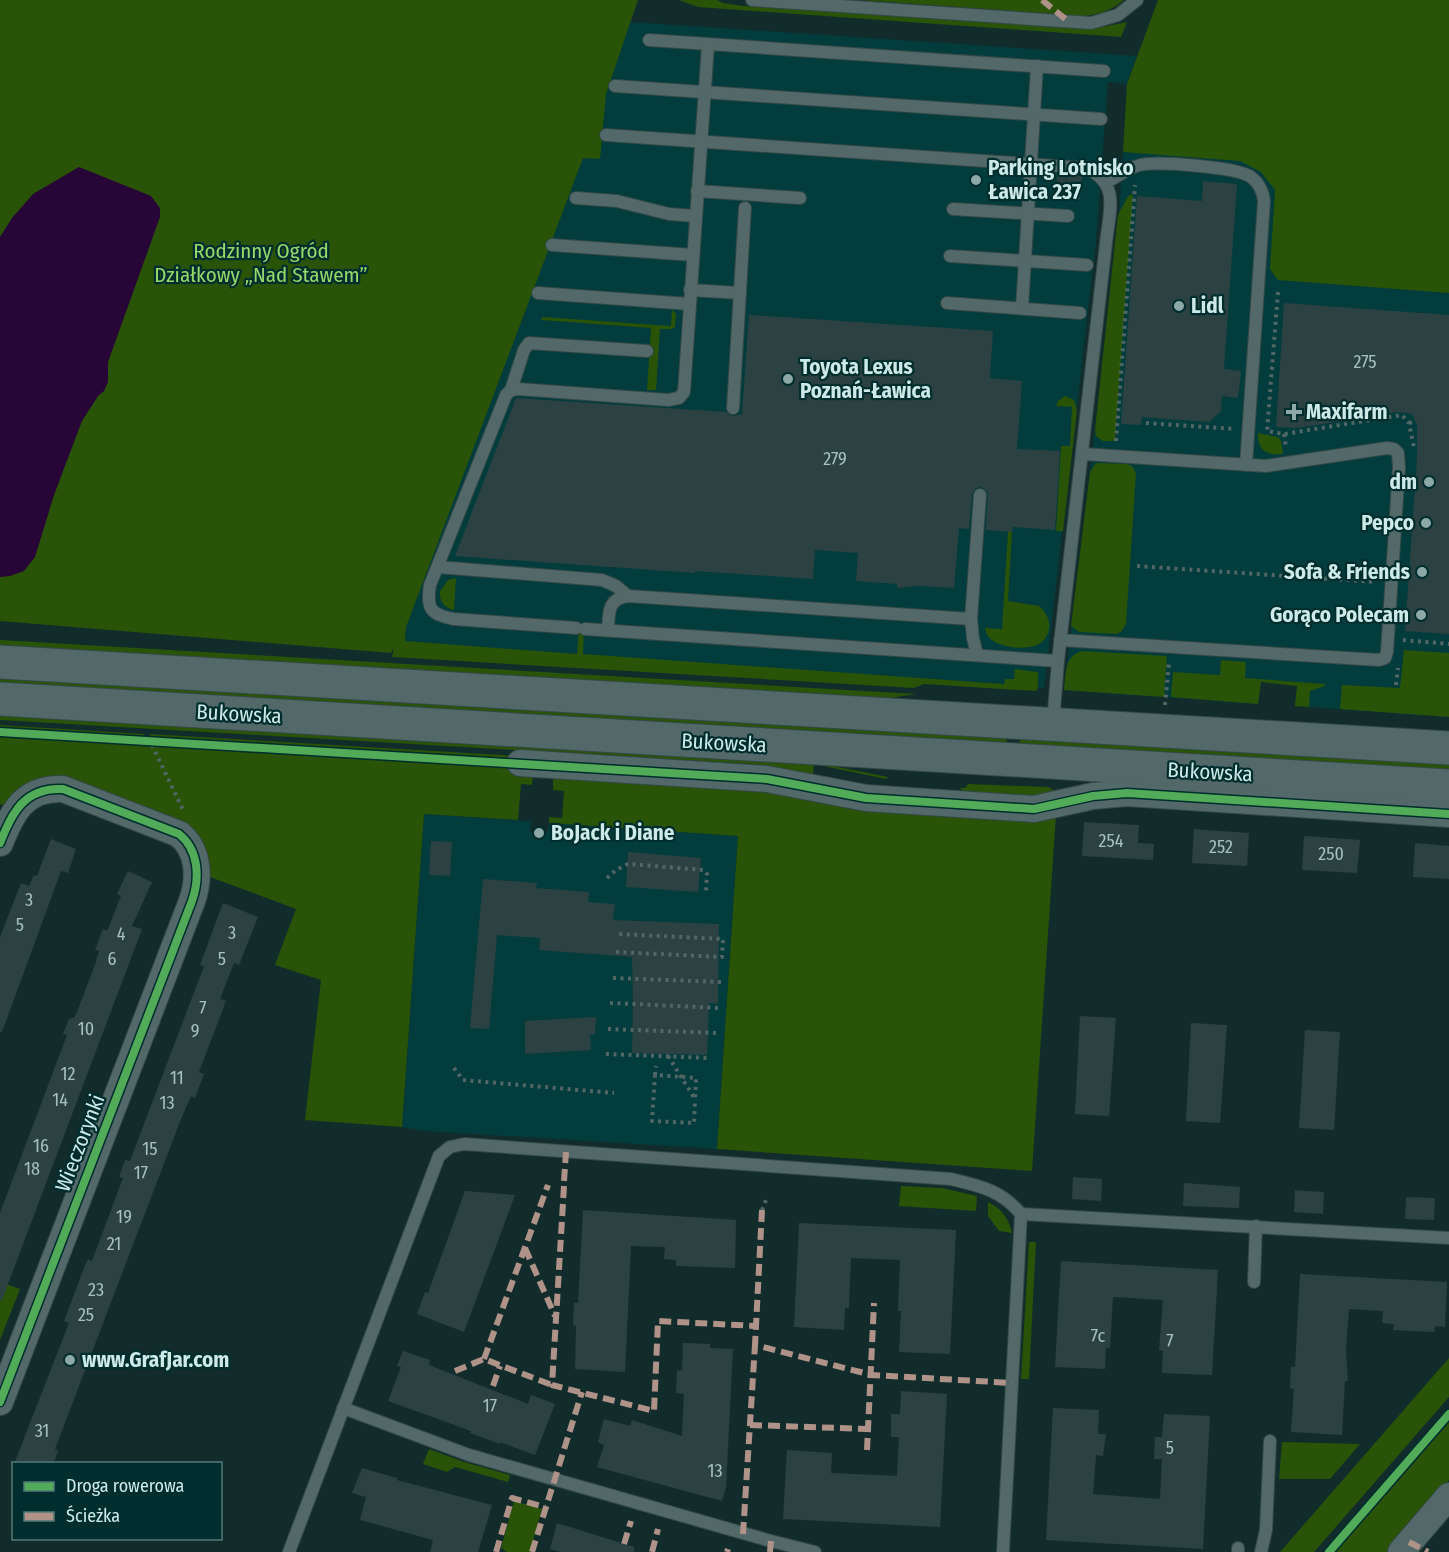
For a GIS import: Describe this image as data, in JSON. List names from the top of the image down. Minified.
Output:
{"streets":{"main road":["Bukowska"],"street":["Wieczorynki"]},"parks":["Rodzinny Ogród Działkowy „Nad Stawem”"],"places":{"other":["Parking Lotnisko Ławica 237","Lidl","Toyota Lexus Poznań-Ławica","dm","Pepco","Sofa & Friends","Gorąco Polecam","BoJack i Diane","www.GrafJar.com"],"health":["Maxifarm"]},"house_numbers":["275","279","254","252","250","3","5","3","4","6","5","7","10","9","12","11","14","13","16","15","18","17","19","21","23","25","7c","7","17","31","5","13"],"legend":["Droga rowerowa","Ścieżka"]}
